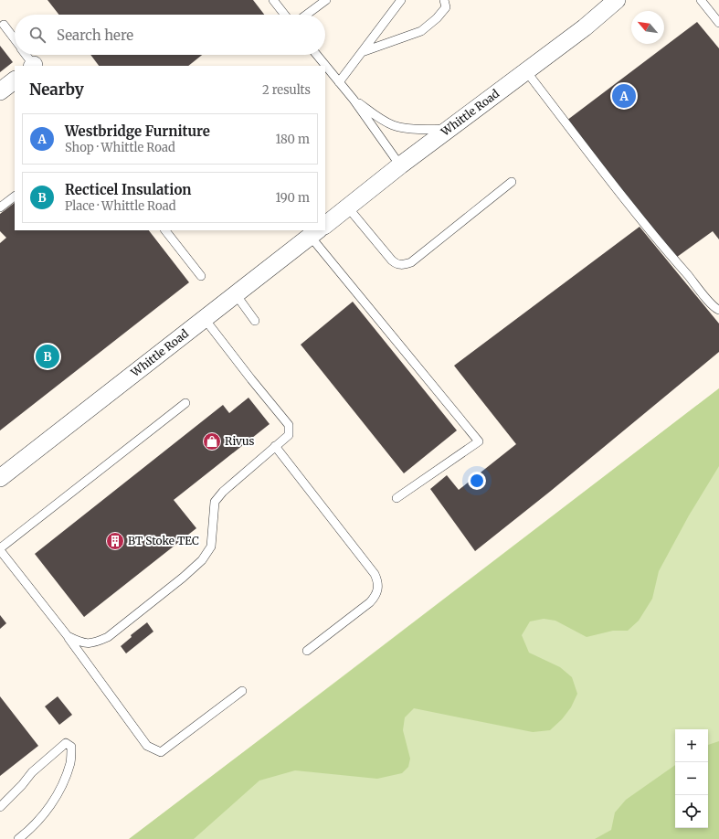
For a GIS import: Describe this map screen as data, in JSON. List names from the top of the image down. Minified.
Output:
{"streets":{"street":["Whittle Road"]},"places":{"shop":["Rivus"],"building":["BT Stoke TEC"]},"north":"top left","page":{"search":"Search here","heading":["Nearby","2 results"],"pins":["A","B"],"list":[{"mark":"A","name":"Westbridge Furniture","note":"Shop · Whittle Road","value":"180 m"},{"mark":"B","name":"Recticel Insulation","note":"Place · Whittle Road","value":"190 m"}],"map_buttons":["+","−"]}}
